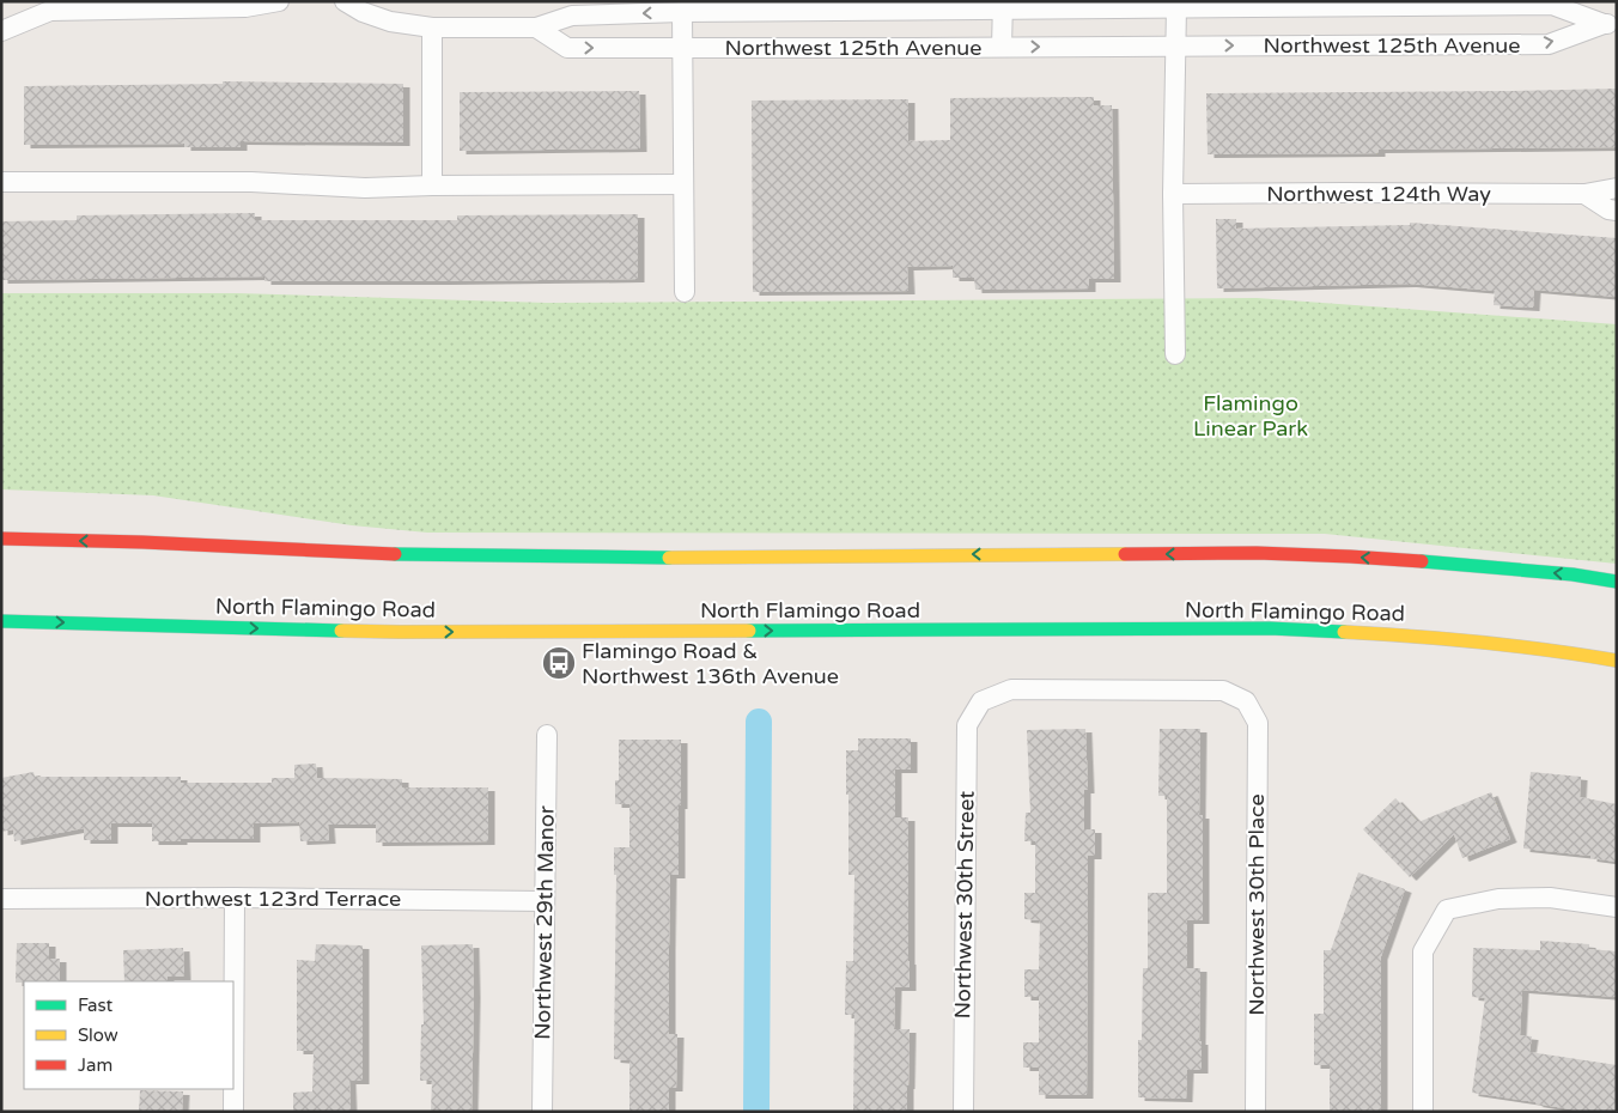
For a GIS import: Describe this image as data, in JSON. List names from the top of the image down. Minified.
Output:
{"streets":{"highway":["North Flamingo Road"],"street":["Northwest 125th Avenue","Northwest 124th Way","Northwest 123rd Terrace","Northwest 30th Street","Northwest 30th Place","Northwest 29th Manor"]},"crossings":[["Northwest 123rd Terrace","Northwest 29th Manor"],["Northwest 30th Street","Northwest 30th Place"]],"parks":["Flamingo Linear Park"],"places":{"bus stop":["Flamingo Road & Northwest 136th Avenue"]},"legend":["Fast","Slow","Jam"]}
